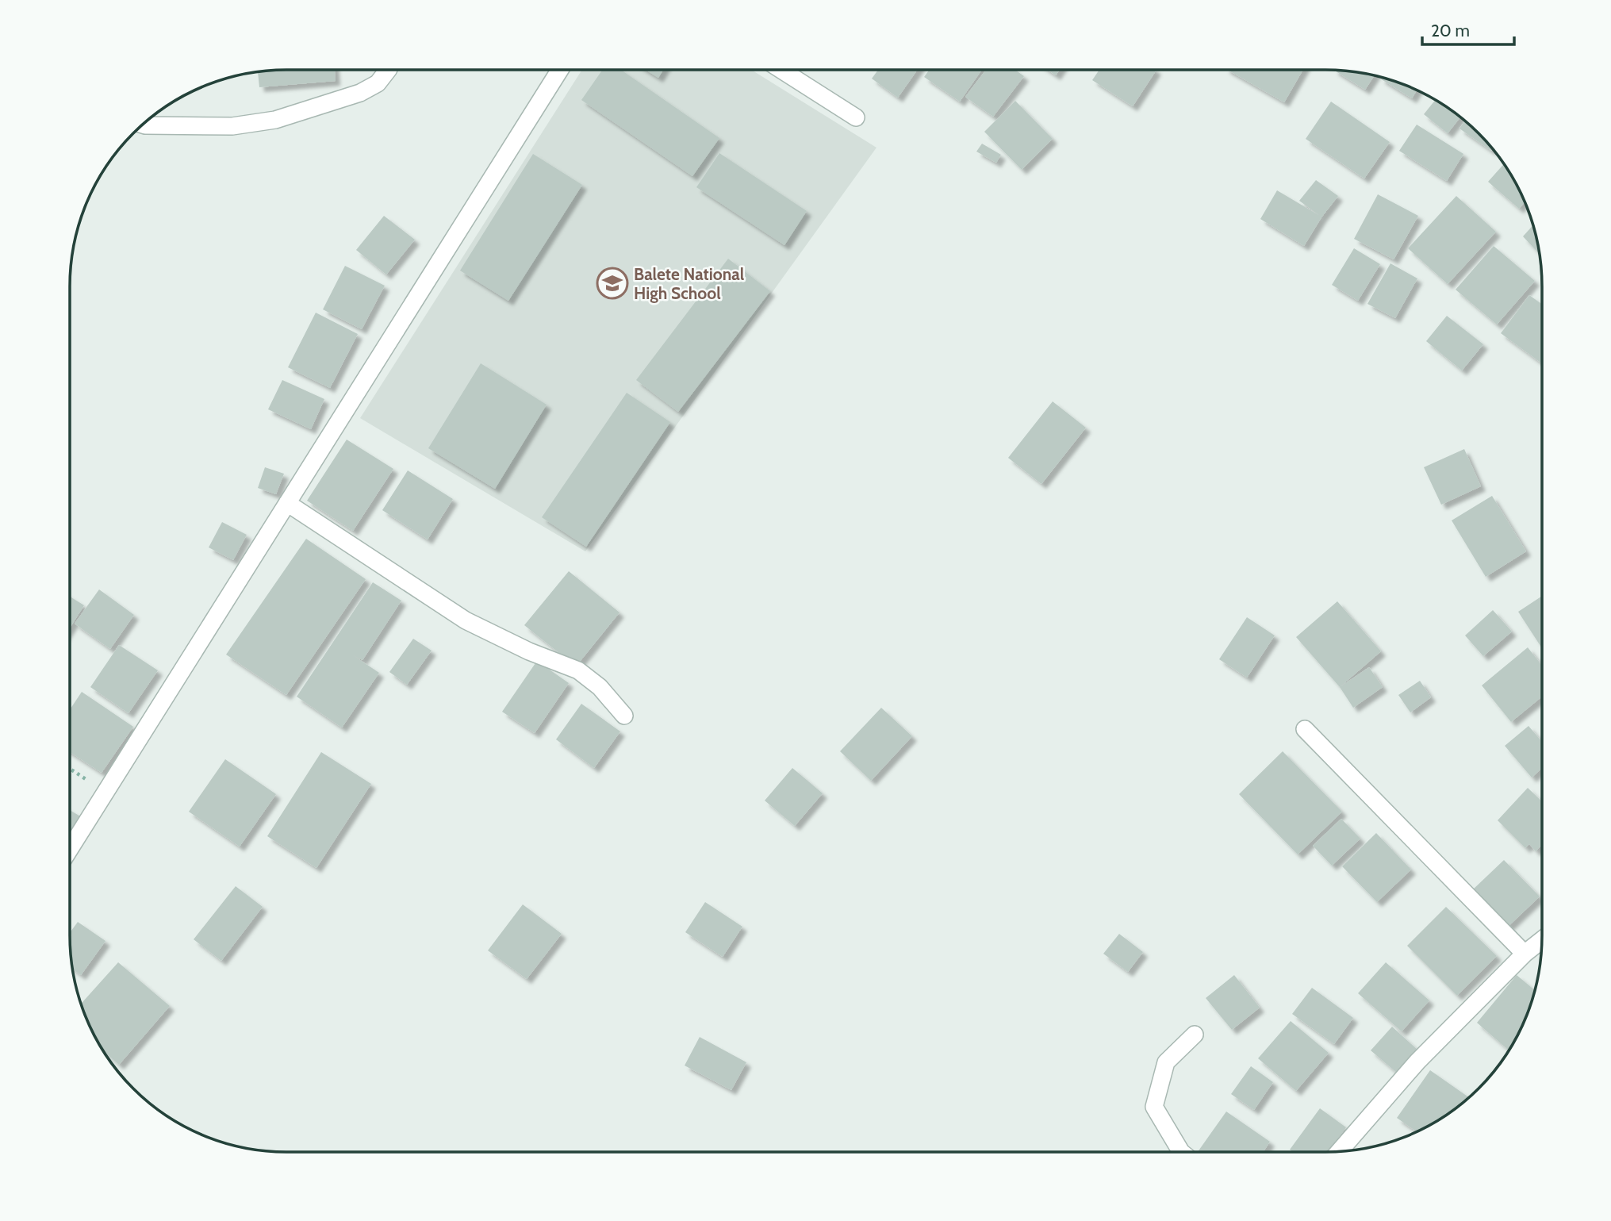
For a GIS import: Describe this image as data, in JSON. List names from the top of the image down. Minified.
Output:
{"places":{"school or university":["Balete National High School"]},"scale_bar":"20 m"}
